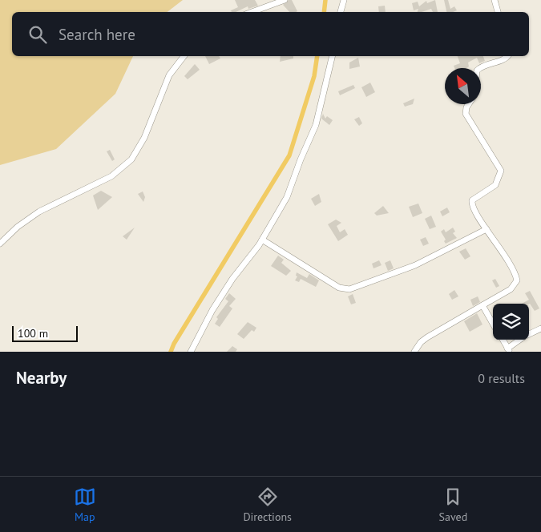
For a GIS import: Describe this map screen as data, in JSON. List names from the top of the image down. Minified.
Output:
{"scale_bar":"100 m","north":"top left","page":{"search":"Search here","scale":"100 m","heading":["Nearby","0 results"],"nav":["Map","Directions","Saved"]}}
